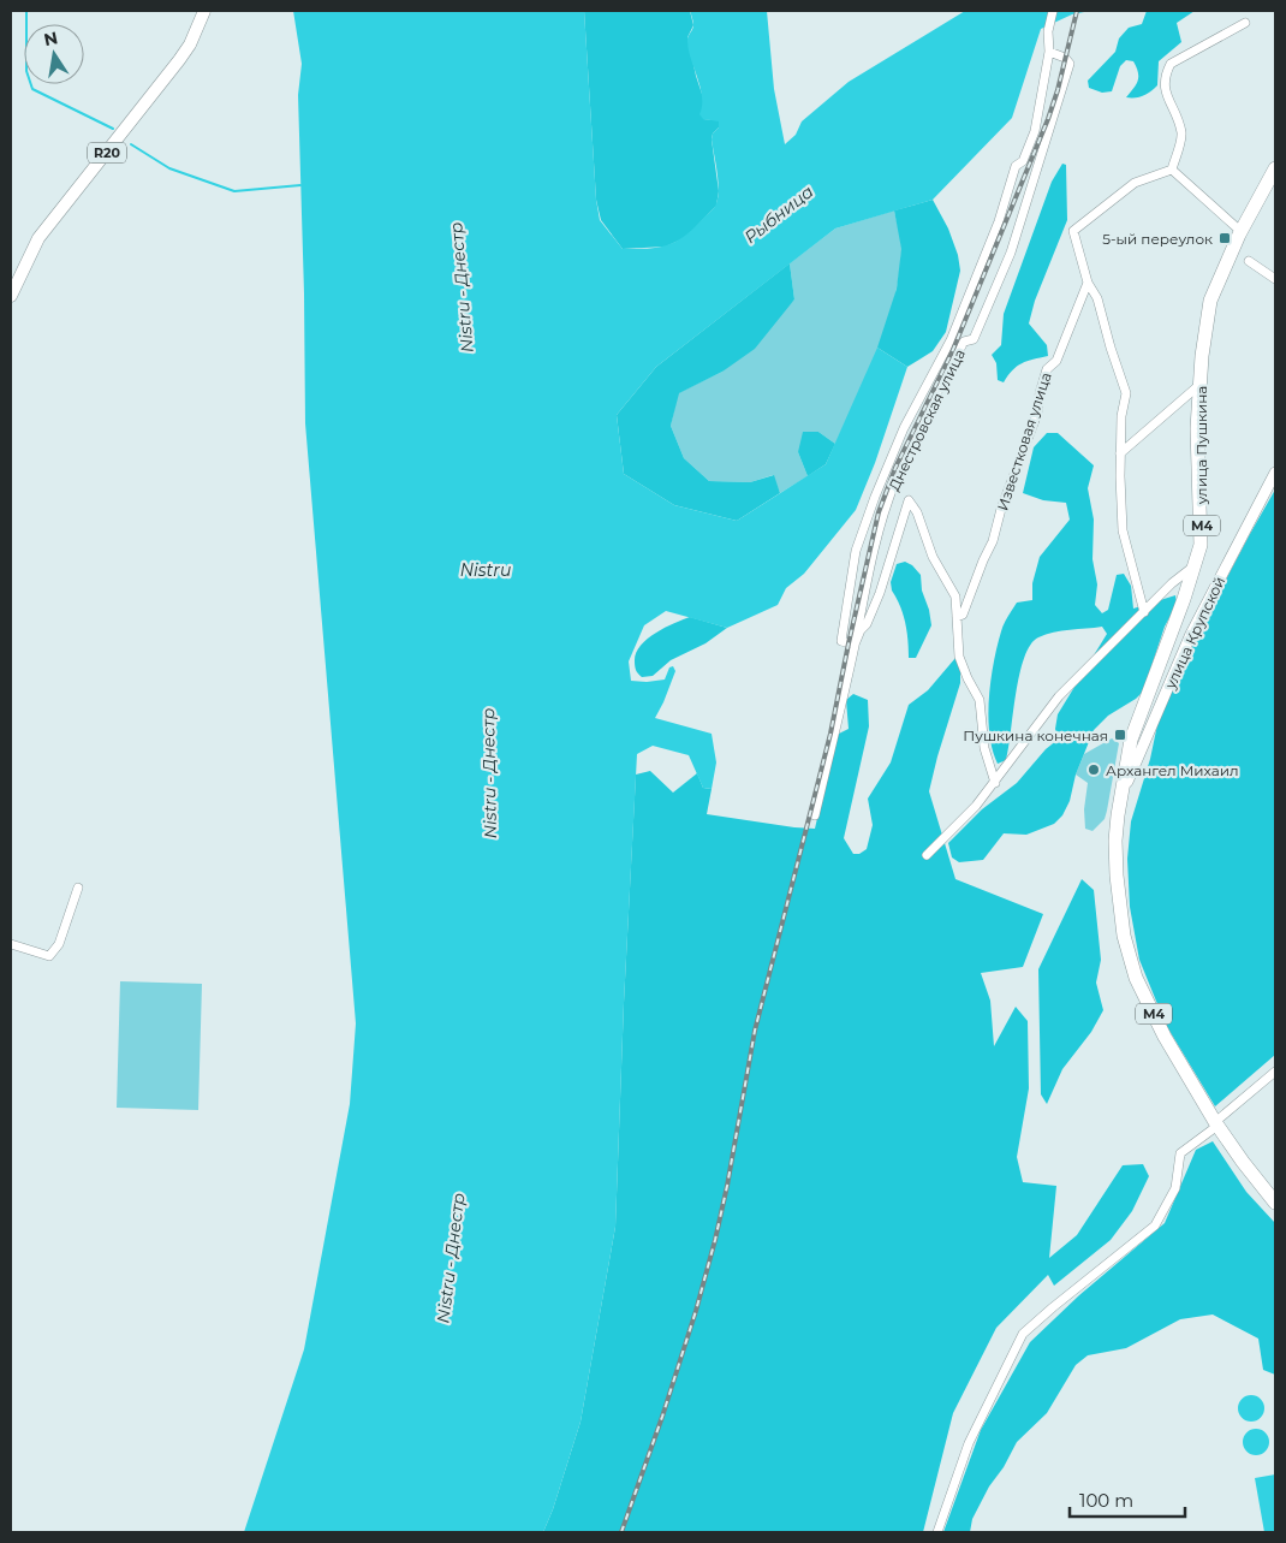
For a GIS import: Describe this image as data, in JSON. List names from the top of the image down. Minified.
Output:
{"streets":{"highway":["улица Пушкина","M4"],"main road":["R20"],"street":["Днестровская улица","Известковая улица","улица Крупской"]},"crossings":[["улица Пушкина","M4"],["улица Пушкина","улица Крупской"],["M4","улица Крупской"]],"water":["Рыбница","Nistru - Днестр","Nistru"],"places":{"transit":["5-ый переулок","Пушкина конечная"],"other":["Архангел Михаил"]},"scale_bar":"100 m","north":"top"}
